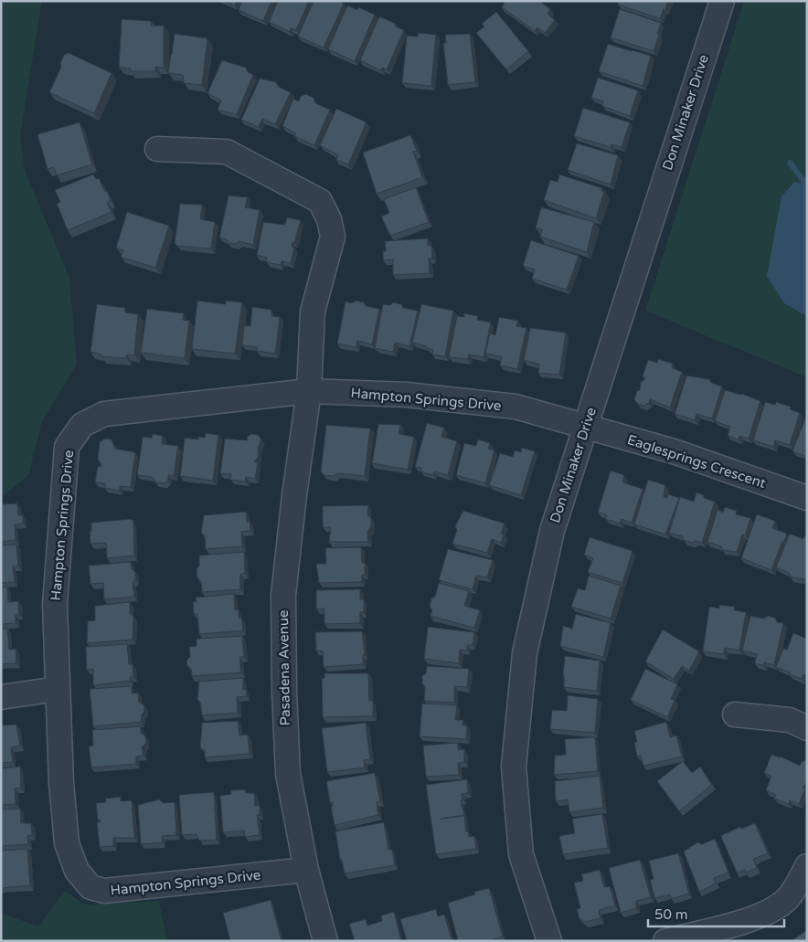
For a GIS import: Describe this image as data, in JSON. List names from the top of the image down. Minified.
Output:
{"streets":{"street":["Don Minaker Drive","Hampton Springs Drive","Eaglesprings Crescent","Pasadena Avenue"]},"crossings":[["Don Minaker Drive","Hampton Springs Drive"],["Don Minaker Drive","Eaglesprings Crescent"],["Hampton Springs Drive","Eaglesprings Crescent"],["Hampton Springs Drive","Pasadena Avenue"]],"scale_bar":"50 m"}
